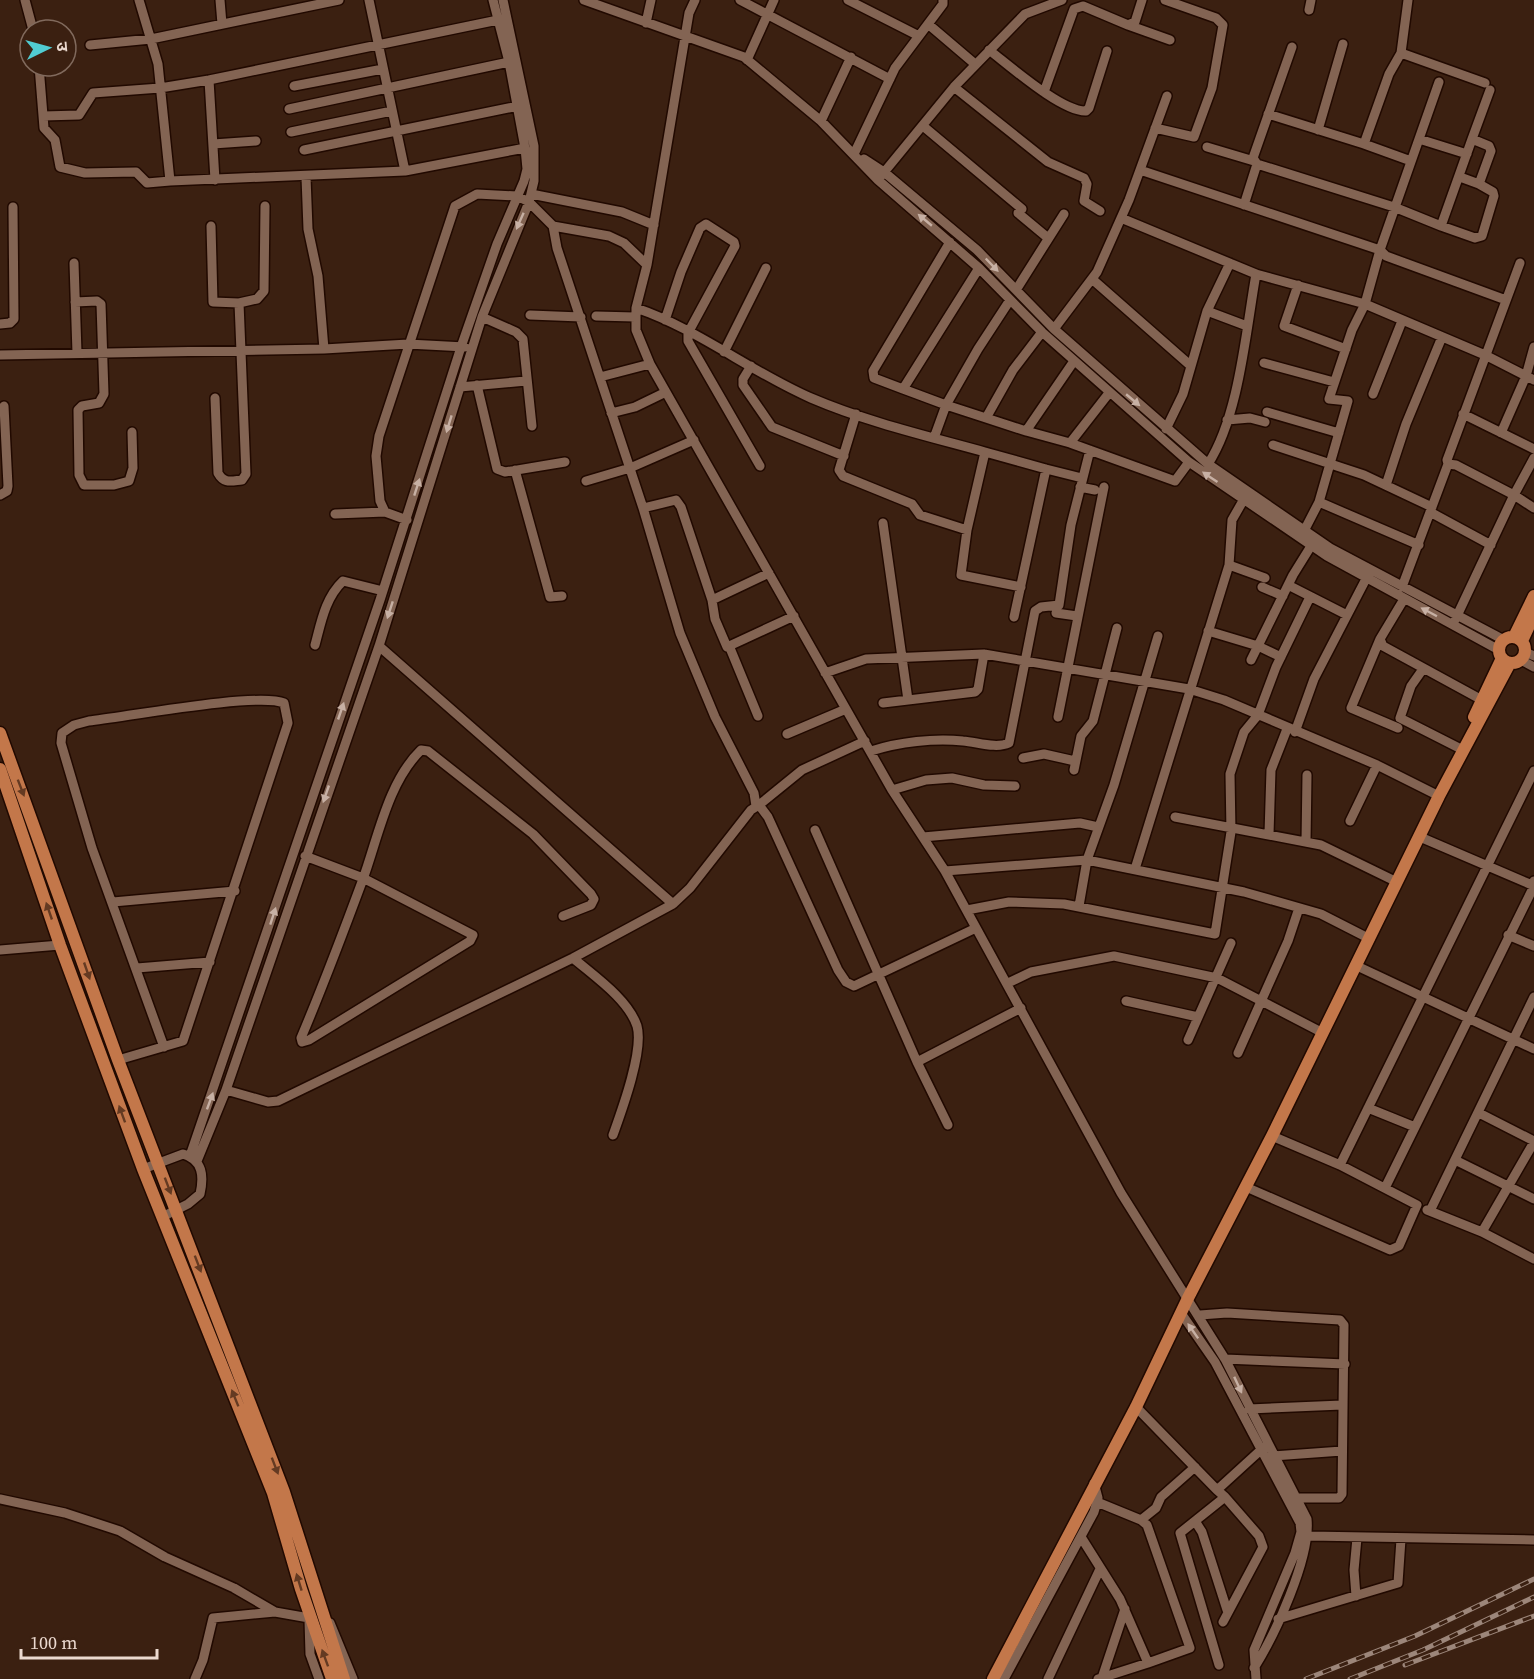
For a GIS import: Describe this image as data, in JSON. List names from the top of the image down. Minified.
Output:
{"scale_bar":"100 m","north":"right"}
